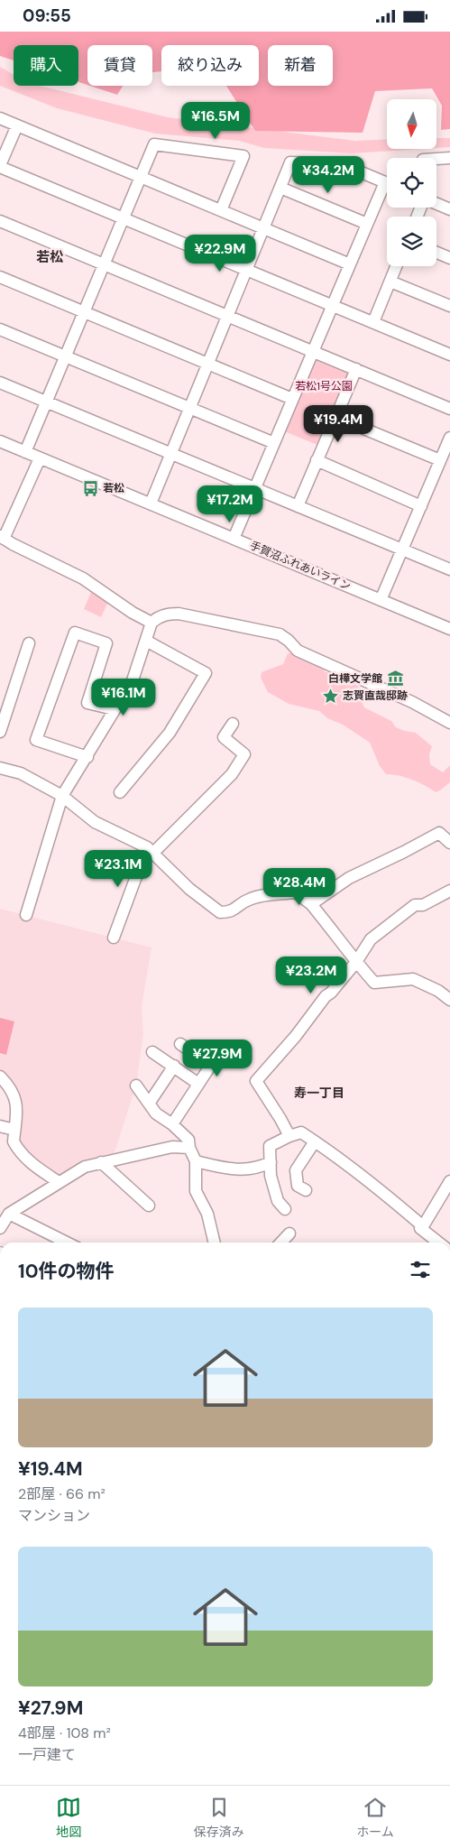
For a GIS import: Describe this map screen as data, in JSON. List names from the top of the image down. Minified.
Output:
{"streets":{"street":["手賀沼ふれあいライン"]},"districts":["若松","寿一丁目"],"parks":["若松1号公園"],"places":{"bus stop":["若松"],"museum":["白樺文学館"],"place":["志賀直哉邸跡"]},"north":"bottom","page":{"status":"09:55","chip":["購入","賃貸","絞り込み","新着"],"price":["¥16.5M","¥34.2M","¥22.9M","¥19.4M","¥17.2M","¥16.1M","¥23.1M","¥28.4M","¥23.2M","¥27.9M"],"heading":"10件の物件","list":[{"name":"¥19.4M","note":"2部屋 · 66 m² · マンション"},{"name":"¥27.9M","note":"4部屋 · 108 m² · 一戸建て"}],"tabs":["地図","保存済み","ホーム"]}}
